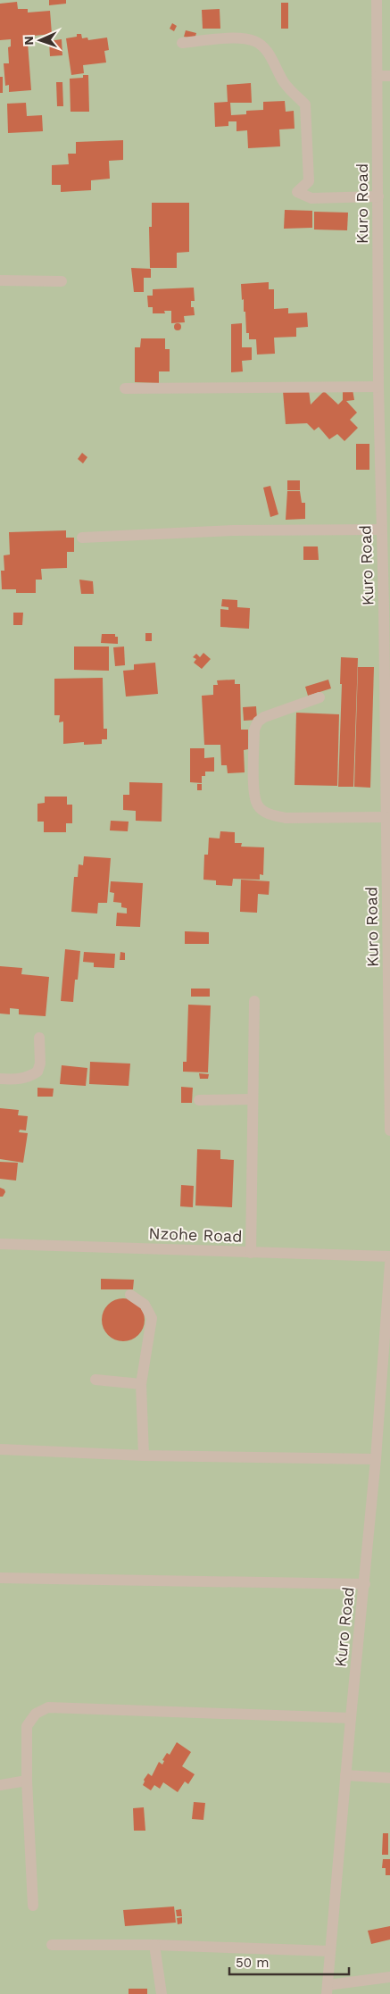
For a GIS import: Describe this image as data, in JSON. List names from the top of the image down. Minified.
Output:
{"streets":{"street":["Kuro Road","Nzohe Road"]},"scale_bar":"50 m","north":"left"}
